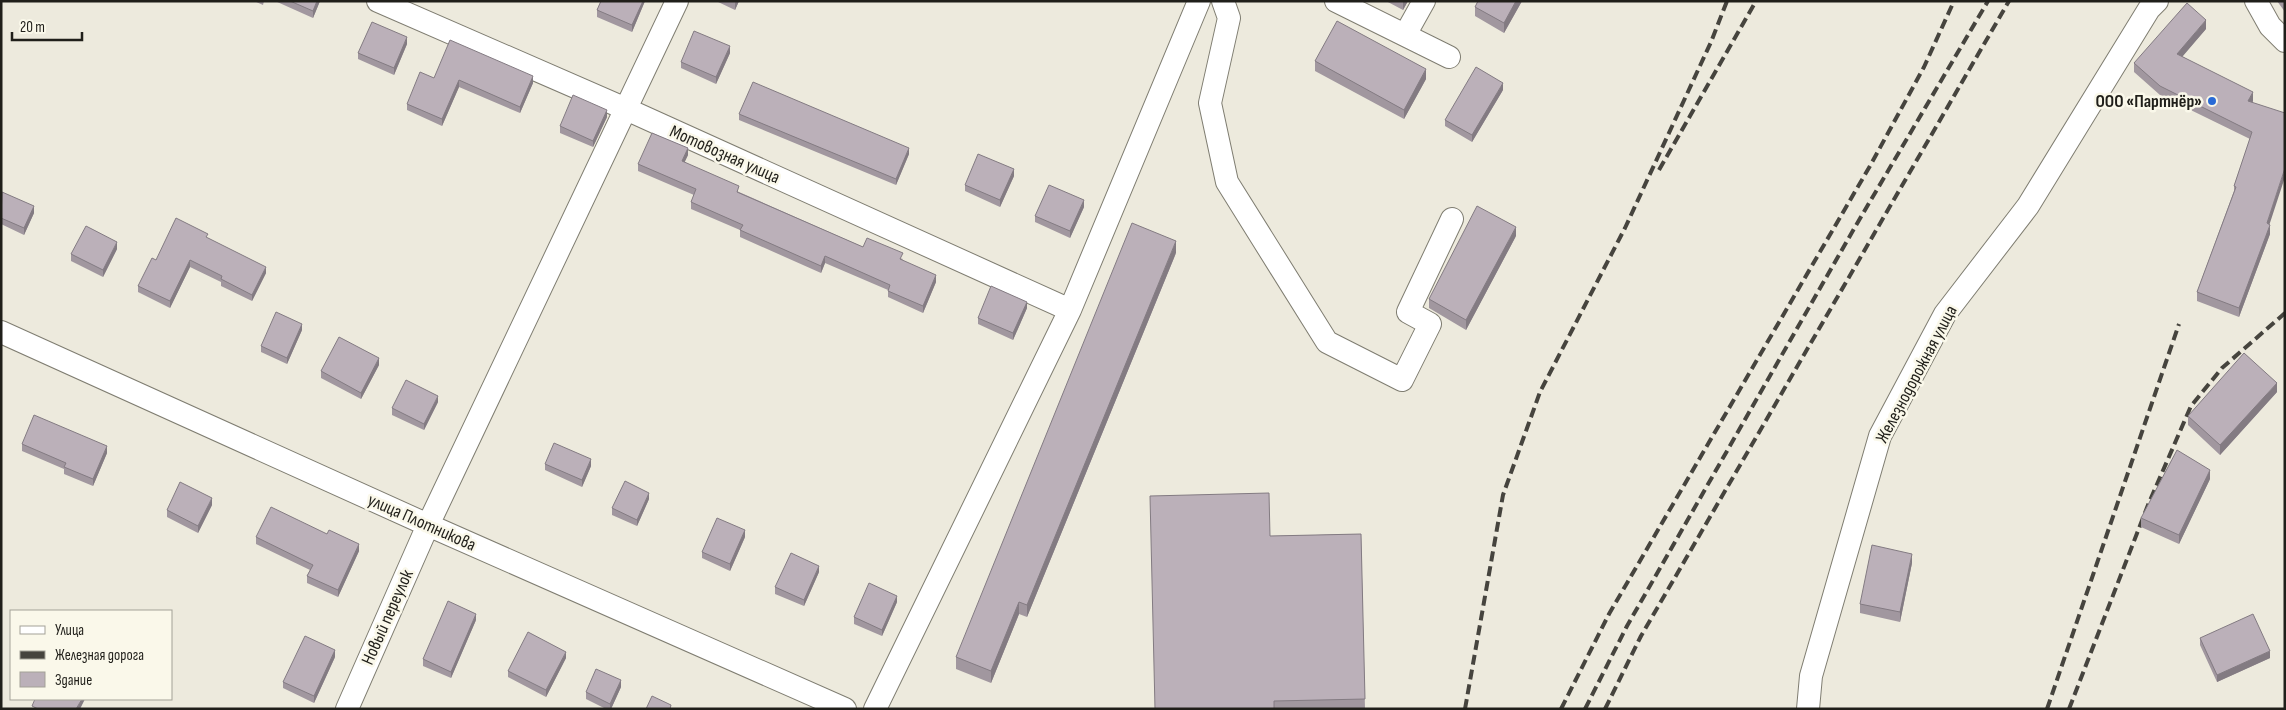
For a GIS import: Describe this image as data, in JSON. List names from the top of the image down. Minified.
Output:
{"streets":{"street":["Мотовозная улица","Железнодорожная улица","улица Плотникова","Новый переулок"]},"crossings":[["Мотовозная улица","Новый переулок"],["улица Плотникова","Новый переулок"]],"places":["ООО «Партнёр»"],"legend":["Улица","Железная дорога","Здание"],"scale_bar":"20 m"}
